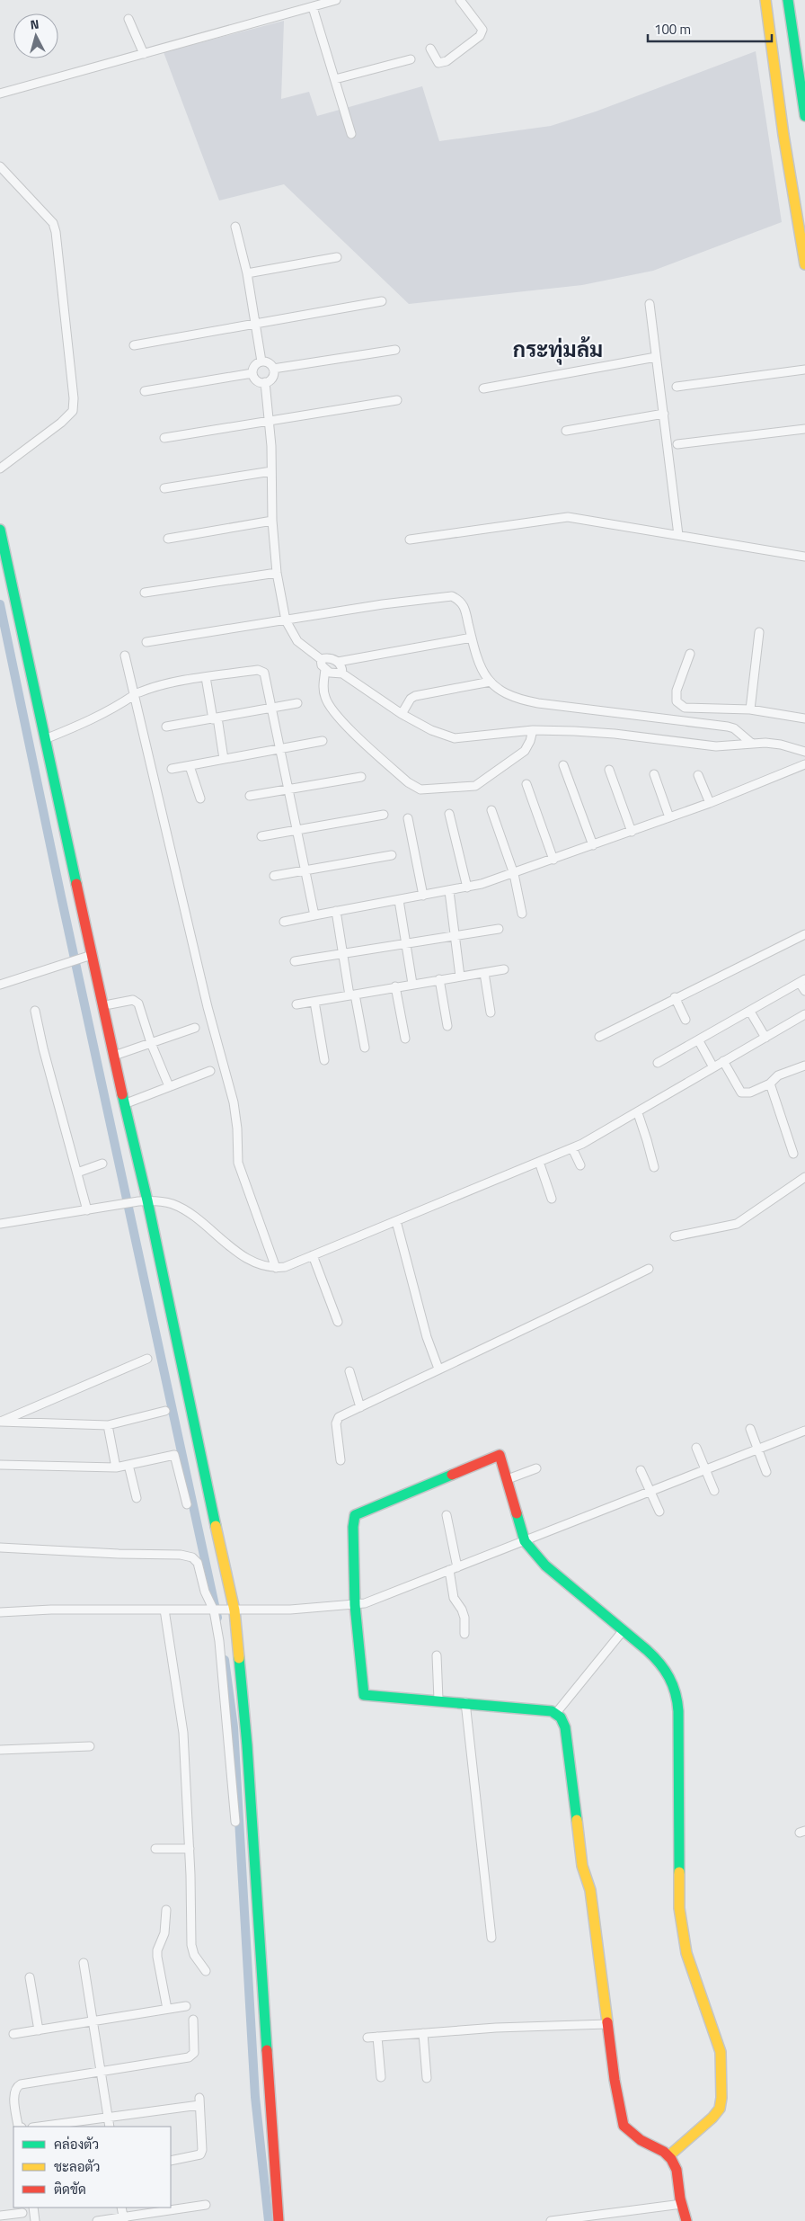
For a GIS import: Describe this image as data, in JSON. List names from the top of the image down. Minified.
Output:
{"districts":["กระทุ่มล้ม"],"legend":["คล่องตัว","ชะลอตัว","ติดขัด"],"scale_bar":"100 m","north":"top"}
